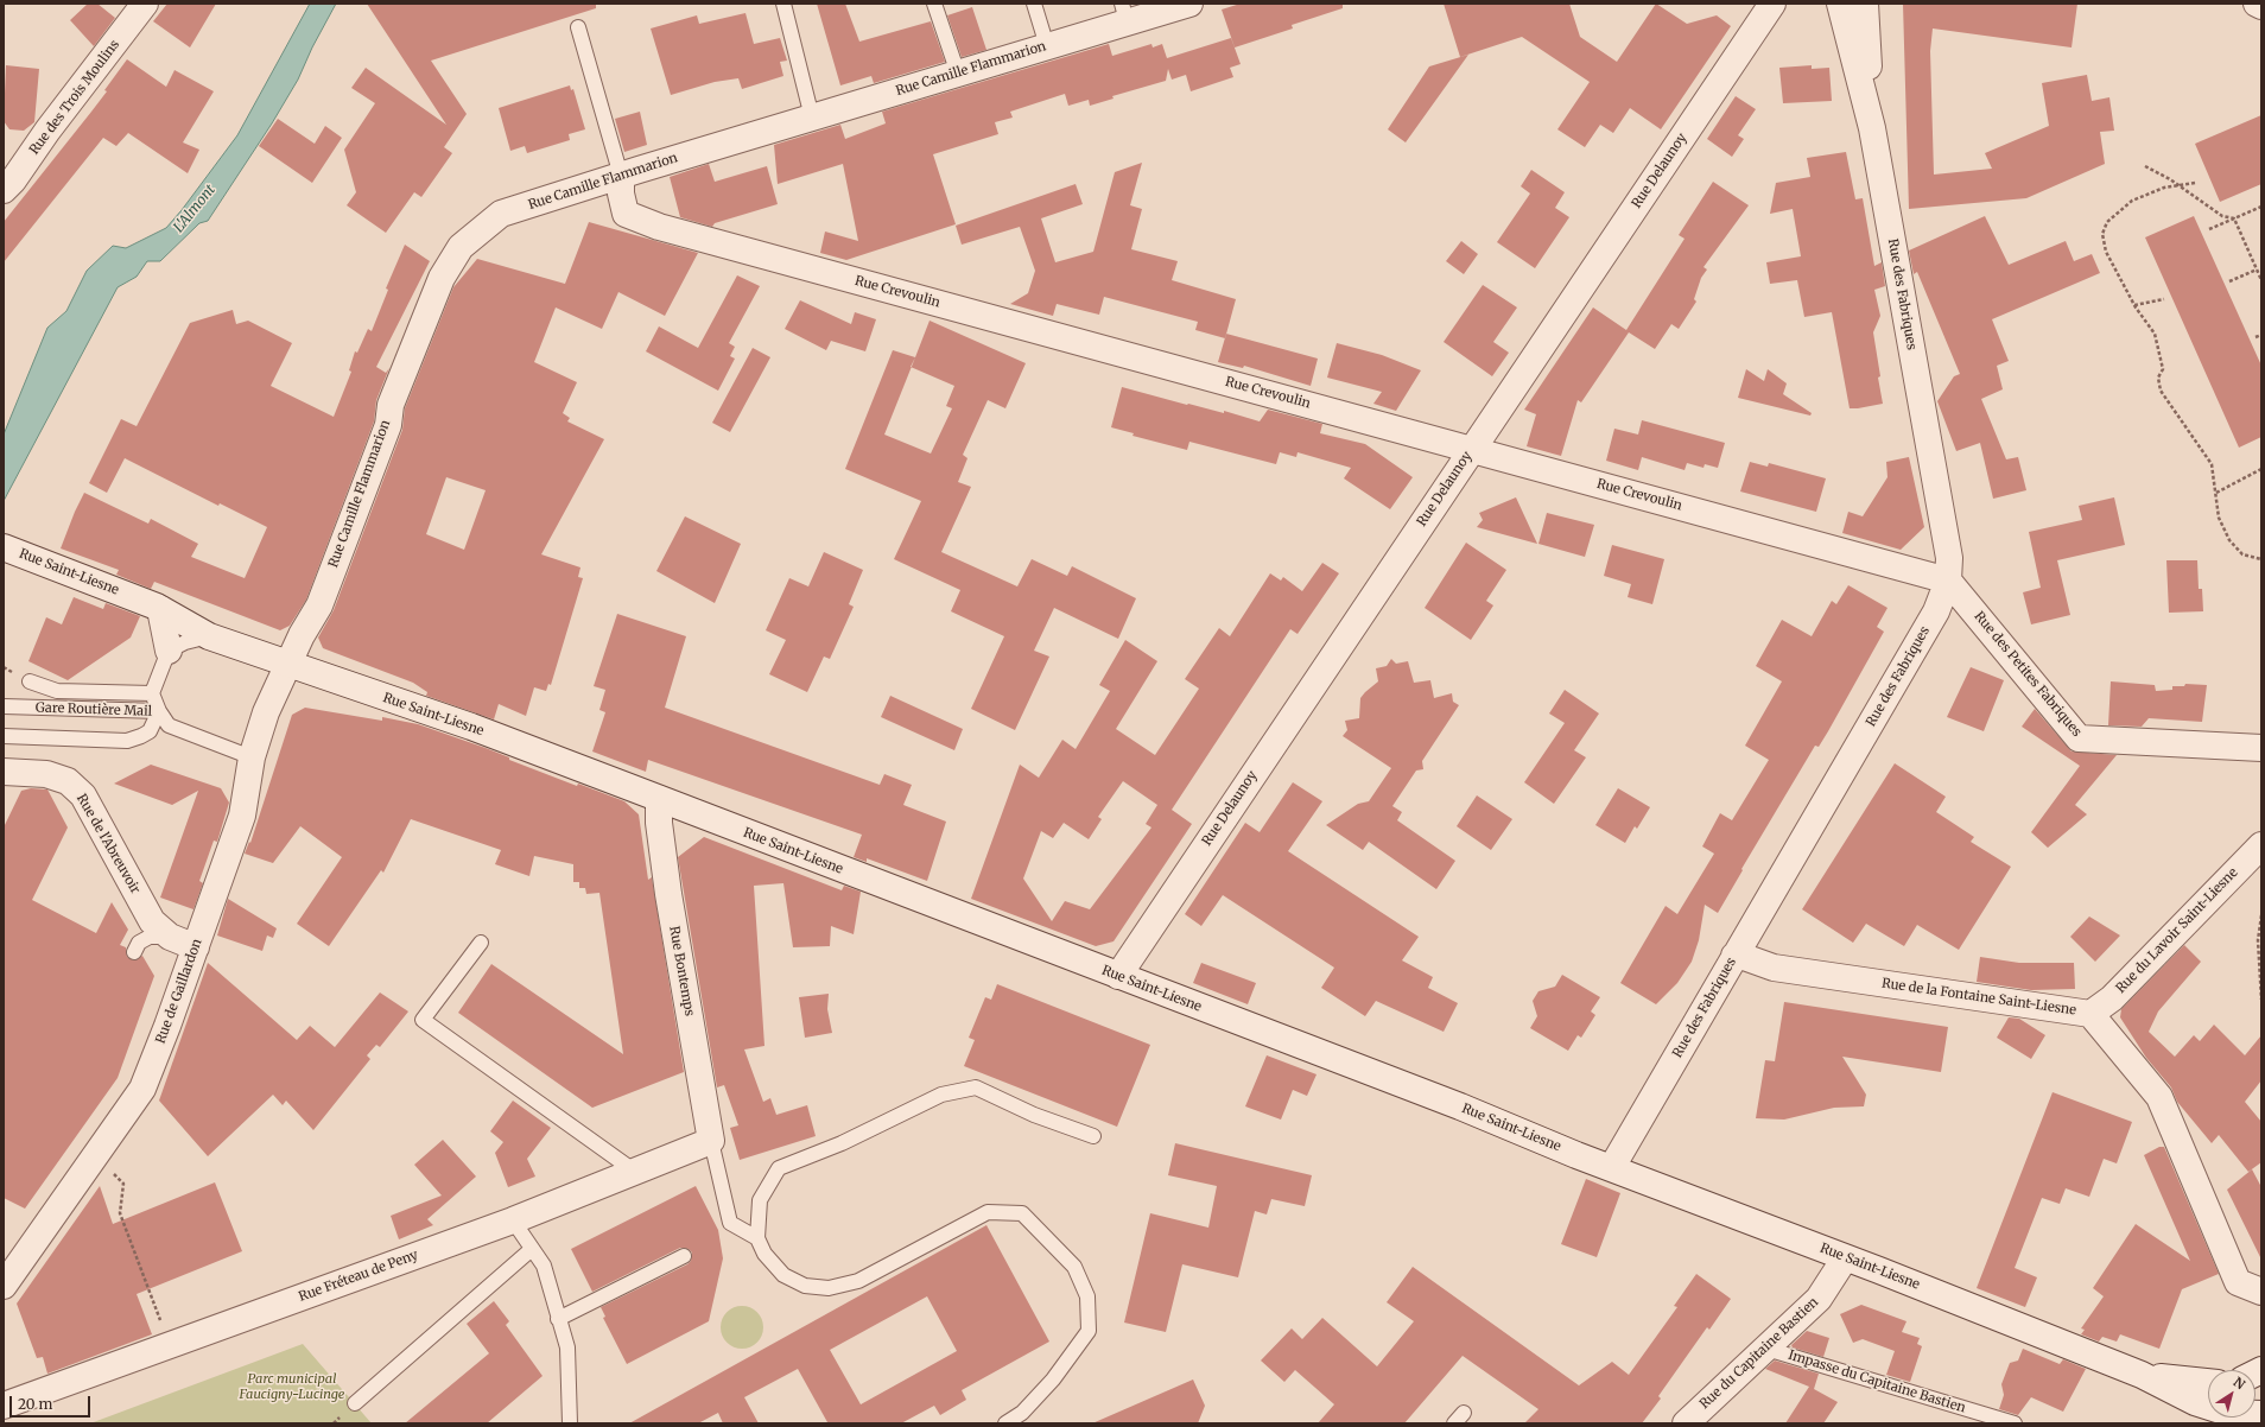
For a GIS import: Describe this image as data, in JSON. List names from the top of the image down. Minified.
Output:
{"streets":{"street":["Rue Camille Flammarion","Rue des Trois Moulins","Rue Delaunoy","Rue Crevoulin","Rue des Fabriques","Rue Saint-Liesne","Rue des Petites Fabriques","Rue de l'Abreuvoir","Rue du Lavoir Saint-Liesne","Rue Bontemps","Rue de Gaillardon","Rue de la Fontaine Saint-Liesne","Rue Fréteau de Peny","Rue du Capitaine Bastien"],"lane":["Gare Routière Mail","Impasse du Capitaine Bastien"]},"crossings":[["Rue Camille Flammarion","Rue Crevoulin"],["Rue Camille Flammarion","Rue Saint-Liesne"],["Rue Camille Flammarion","Rue de Gaillardon"],["Rue Delaunoy","Rue Crevoulin"],["Rue Delaunoy","Rue Saint-Liesne"],["Rue Crevoulin","Rue des Fabriques"],["Rue Crevoulin","Rue des Petites Fabriques"],["Rue des Fabriques","Rue Saint-Liesne"],["Rue des Fabriques","Rue des Petites Fabriques"],["Rue des Fabriques","Rue de la Fontaine Saint-Liesne"],["Rue Saint-Liesne","Rue Bontemps"],["Rue Saint-Liesne","Rue de Gaillardon"],["Rue Saint-Liesne","Rue du Capitaine Bastien"],["Rue de l'Abreuvoir","Rue de Gaillardon"],["Rue du Lavoir Saint-Liesne","Rue de la Fontaine Saint-Liesne"],["Rue Bontemps","Rue Fréteau de Peny"],["Rue du Capitaine Bastien","Impasse du Capitaine Bastien"]],"water":["L'Almont"],"parks":["Parc municipal Faucigny-Lucinge"],"scale_bar":"20 m","north":"top right"}
